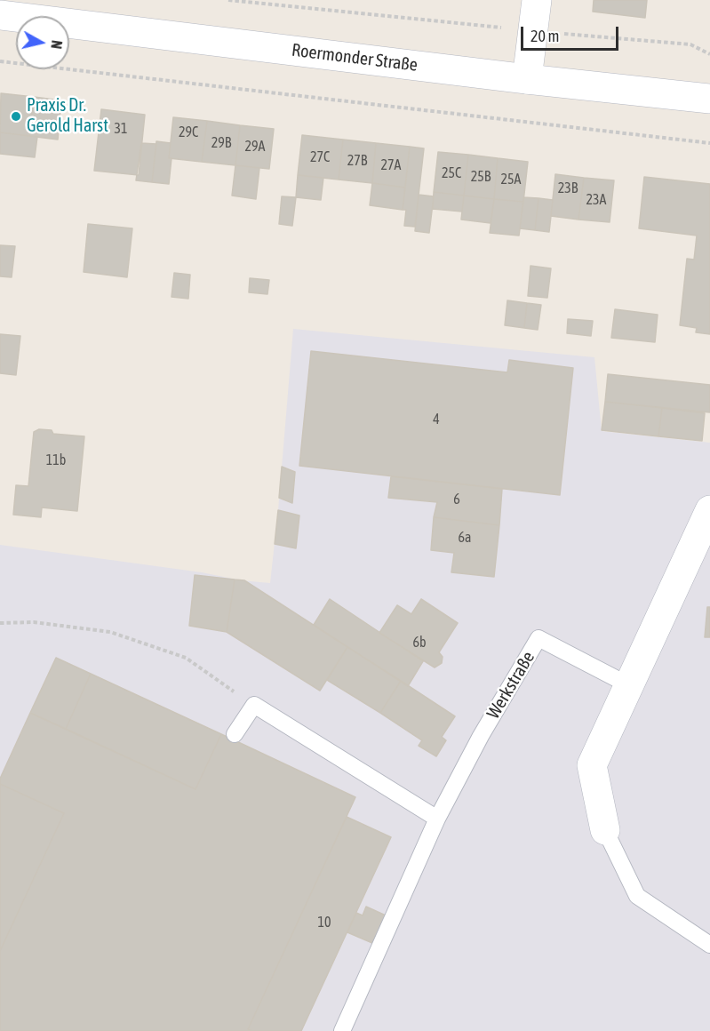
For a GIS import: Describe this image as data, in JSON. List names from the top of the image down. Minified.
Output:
{"streets":{"main road":["Roermonder Straße"],"lane":["Werkstraße"]},"places":["Praxis Dr. Gerold Harst"],"house_numbers":["31","29C","29B","29A","27C","27B","27A","25C","25B","25A","23B","23A","4","11b","6","6a","6b","10"],"scale_bar":"20 m","north":"right"}
